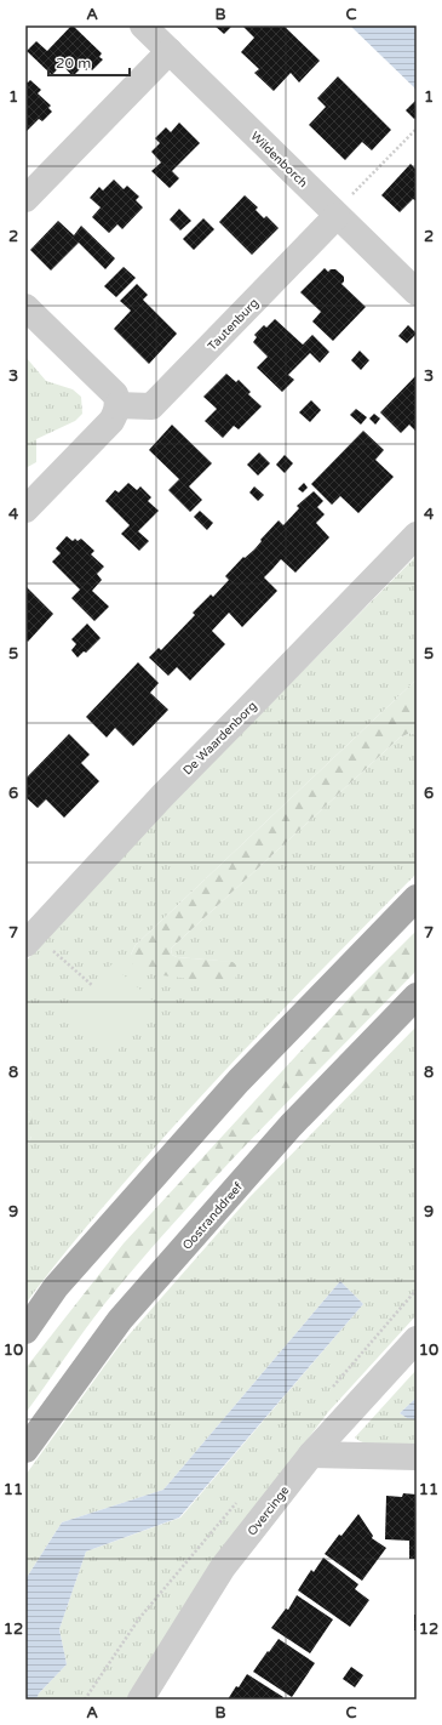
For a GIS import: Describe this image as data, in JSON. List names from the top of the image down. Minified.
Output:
{"streets":{"main road":["Oostranddreef"],"street":["Wildenborch","Tautenburg","De Waardenborg","Overcinge"]},"crossings":[["Wildenborch","Tautenburg"]],"scale_bar":"20 m","grid":{"columns":["A","B","C"],"rows":["1","2","3","4","5","6","7","8","9","10","11","12"]}}
